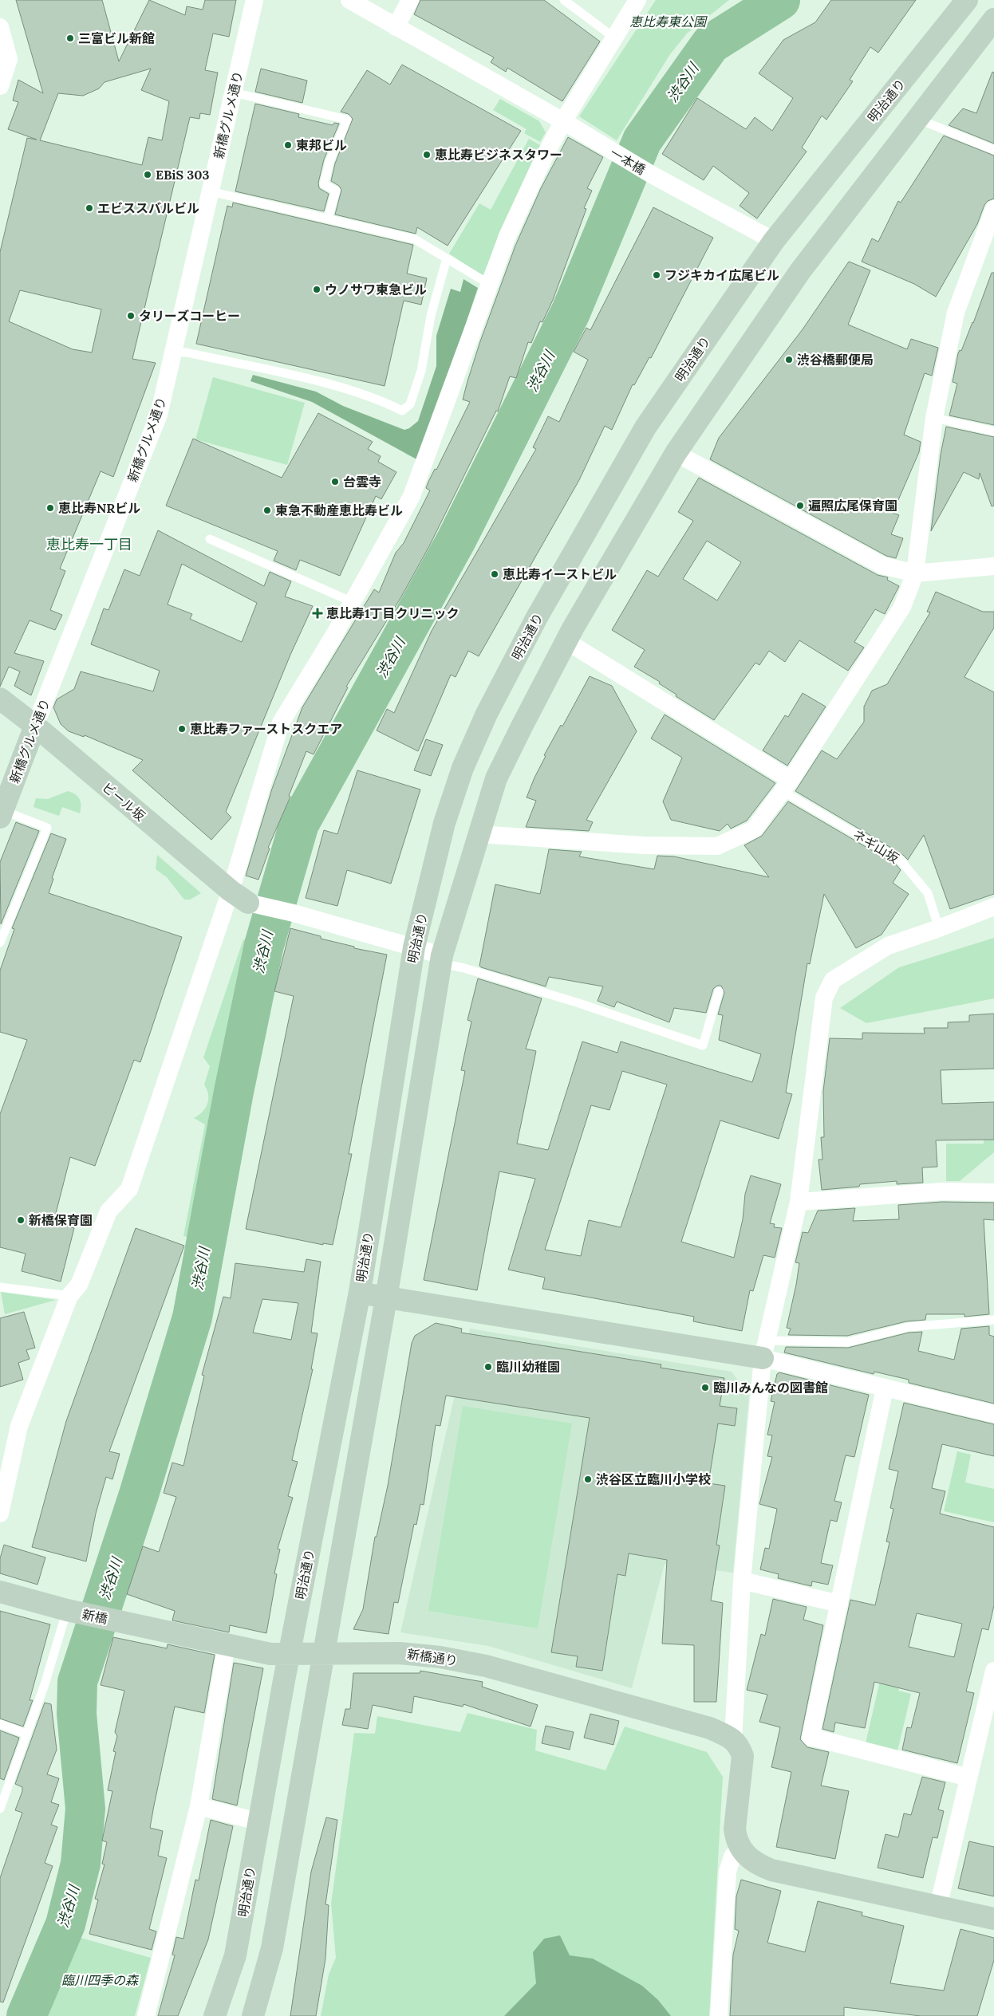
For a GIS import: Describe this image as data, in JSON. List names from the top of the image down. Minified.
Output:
{"streets":{"main road":["明治通り","新橋グルメ通り","ビール坂","新橋","新橋通り"],"street":["一本橋"],"lane":["ネギ山坂"]},"crossings":[["明治通り","一本橋"],["明治通り","新橋通り"],["新橋グルメ通り","ビール坂"],["新橋","新橋通り"]],"districts":["恵比寿一丁目"],"water":["渋谷川"],"parks":["恵比寿東公園","臨川四季の森"],"places":{"other":["三富ビル新館","東邦ビル","恵比寿ビジネスタワー","EBiS 303","エビススバルビル","フジキカイ広尾ビル","ウノサワ東急ビル","タリーズコーヒー","渋谷橋郵便局","台雲寺","遍照広尾保育園","恵比寿NRビル","東急不動産恵比寿ビル","恵比寿イーストビル","恵比寿ファーストスクエア","新橋保育園","臨川幼稚園","臨川みんなの図書館","渋谷区立臨川小学校"],"health":["恵比寿1丁目クリニック"]}}
